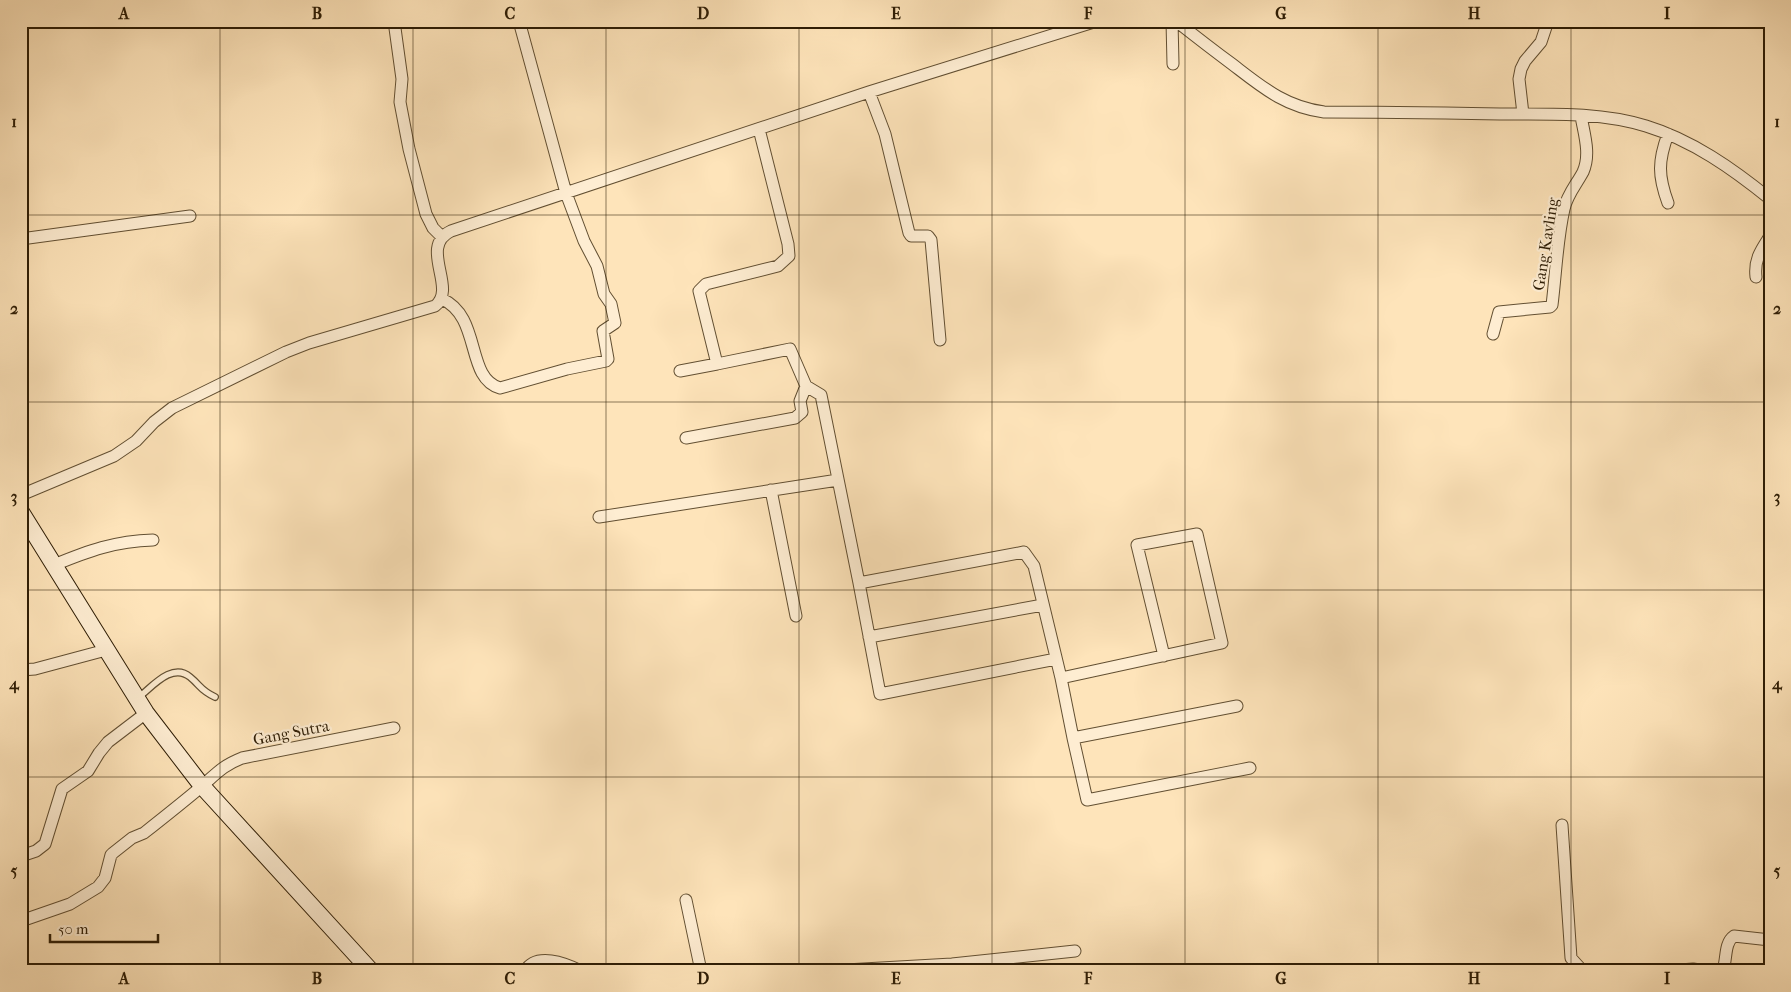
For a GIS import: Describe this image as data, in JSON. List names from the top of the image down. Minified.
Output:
{"streets":{"street":["Gang Kavling","Gang Sutra"]},"scale_bar":"50 m","grid":{"columns":["A","B","C","D","E","F","G","H","I"],"rows":["1","2","3","4","5"]}}
